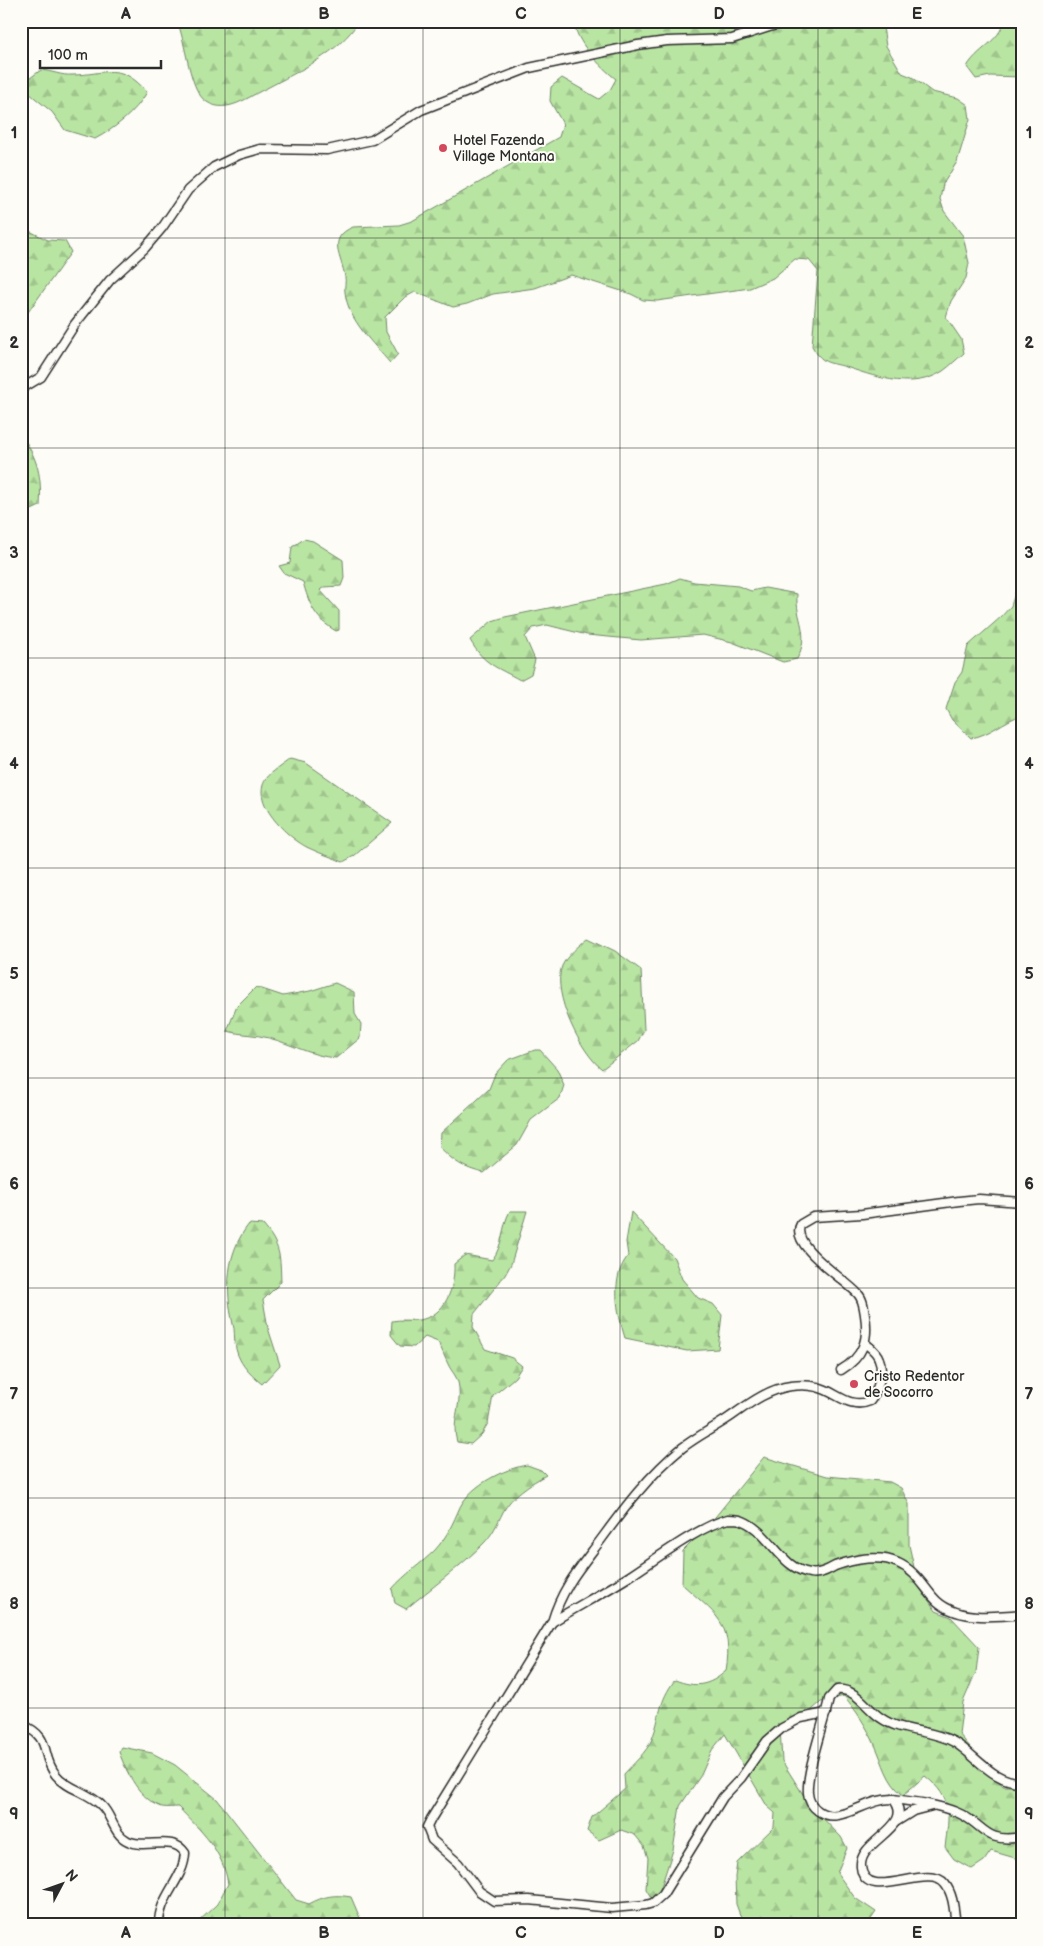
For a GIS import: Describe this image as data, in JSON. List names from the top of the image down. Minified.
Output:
{"places":["Hotel Fazenda Village Montana","Cristo Redentor de Socorro"],"scale_bar":"100 m","north":"top right","grid":{"columns":["A","B","C","D","E"],"rows":["1","2","3","4","5","6","7","8","9"]}}
